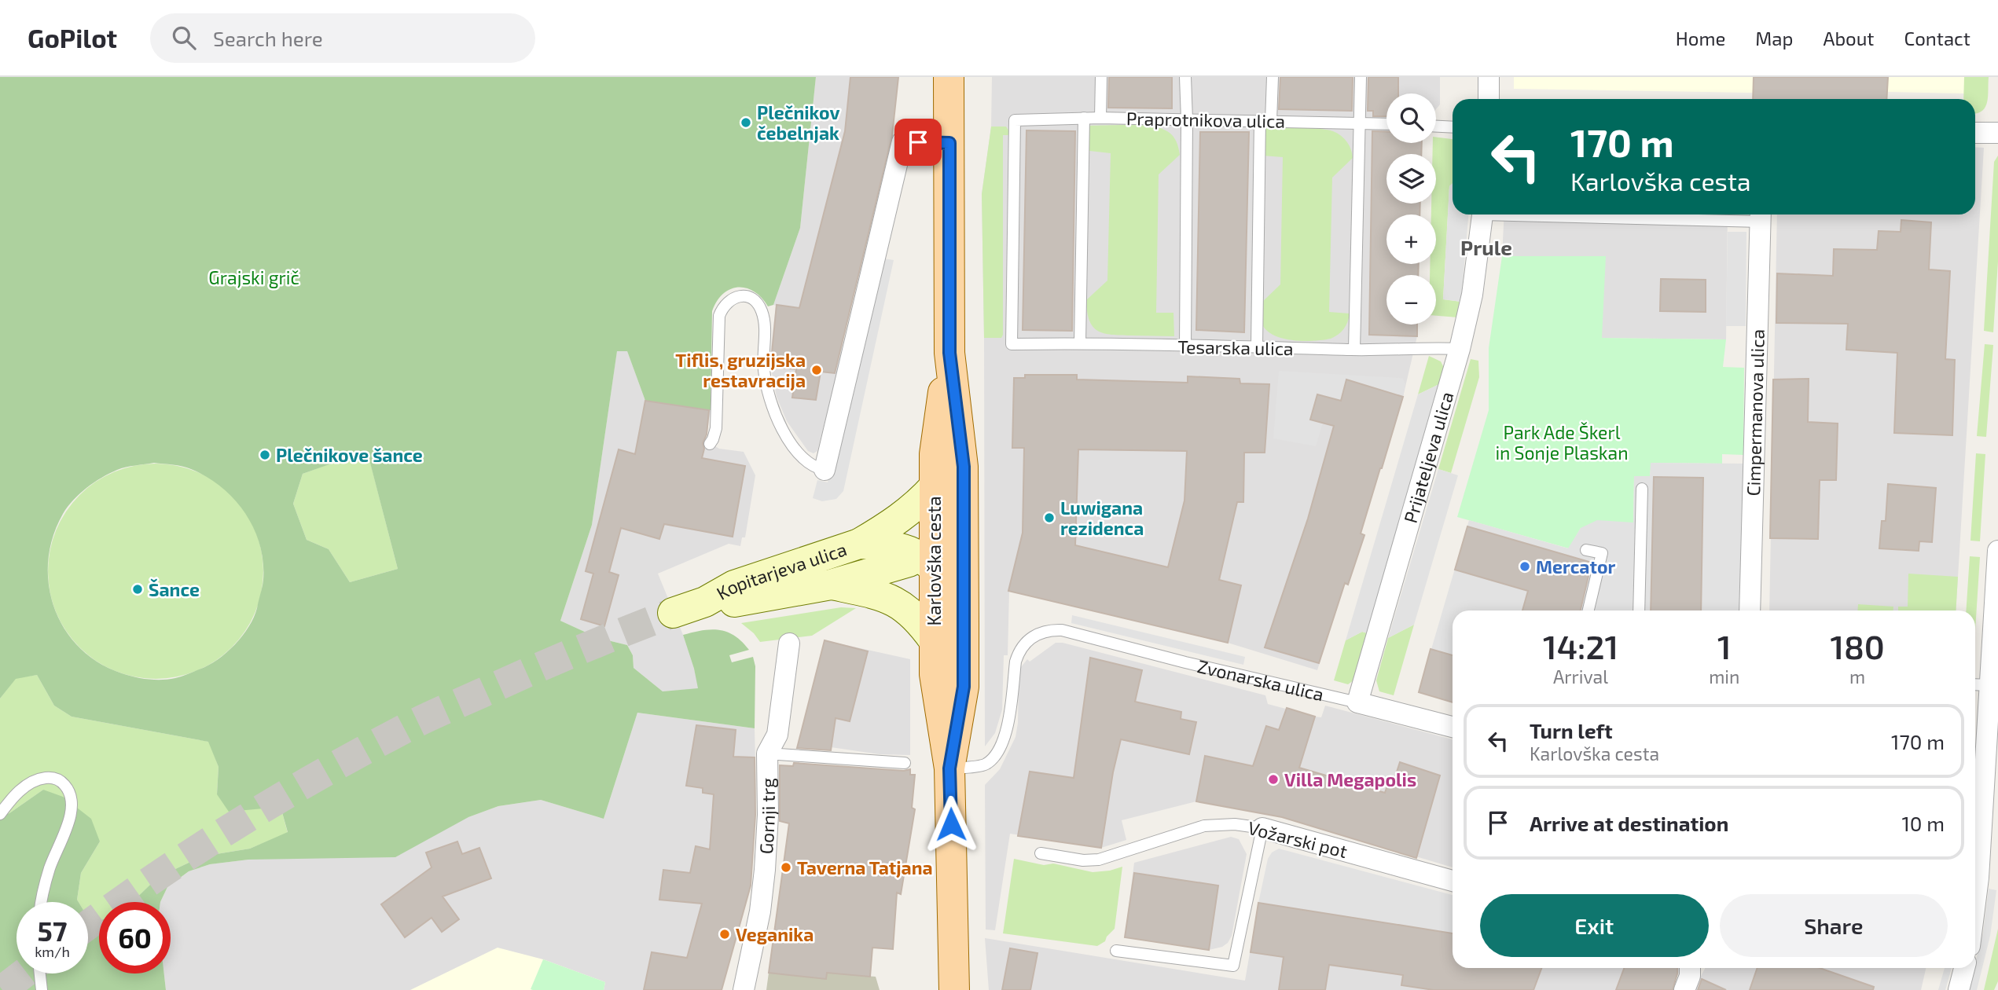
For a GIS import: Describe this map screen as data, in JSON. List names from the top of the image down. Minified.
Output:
{"streets":{"main road":["Karlovška cesta","Kopitarjeva ulica"],"street":["Cimpermanova ulica","Prijateljeva ulica","Zvonarska ulica","Gornji trg","Vožarski pot"],"lane":["Praprotnikova ulica","Tesarska ulica"]},"crossings":[["Praprotnikova ulica","Tesarska ulica"],["Tesarska ulica","Prijateljeva ulica"],["Prijateljeva ulica","Zvonarska ulica"],["Karlovška cesta","Kopitarjeva ulica"],["Karlovška cesta","Zvonarska ulica"]],"districts":["Prule"],"parks":["Grajski grič","Park Ade Škerl in Sonje Plaskan"],"places":["Plečnikov čebelnjak","Tiflis, gruzijska restavracija","Plečnikove šance","Luwigana rezidenca","Mercator","Šance","Villa Megapolis","Taverna Tatjana","Veganika"],"page":{"header":"GoPilot","search":"Search here","nav":["Home","Map","About","Contact"],"map_buttons":["+","−"],"turn":["170 m","Karlovška cesta"],"eta":["14:21","Arrival","1","min","180","m"],"list":[{"name":"Turn left","note":"Karlovška cesta","value":"170 m"},{"name":"Arrive at destination","value":"10 m"}],"buttons":["Exit","Share"],"speed":"57 km/h","limit":"60"}}
